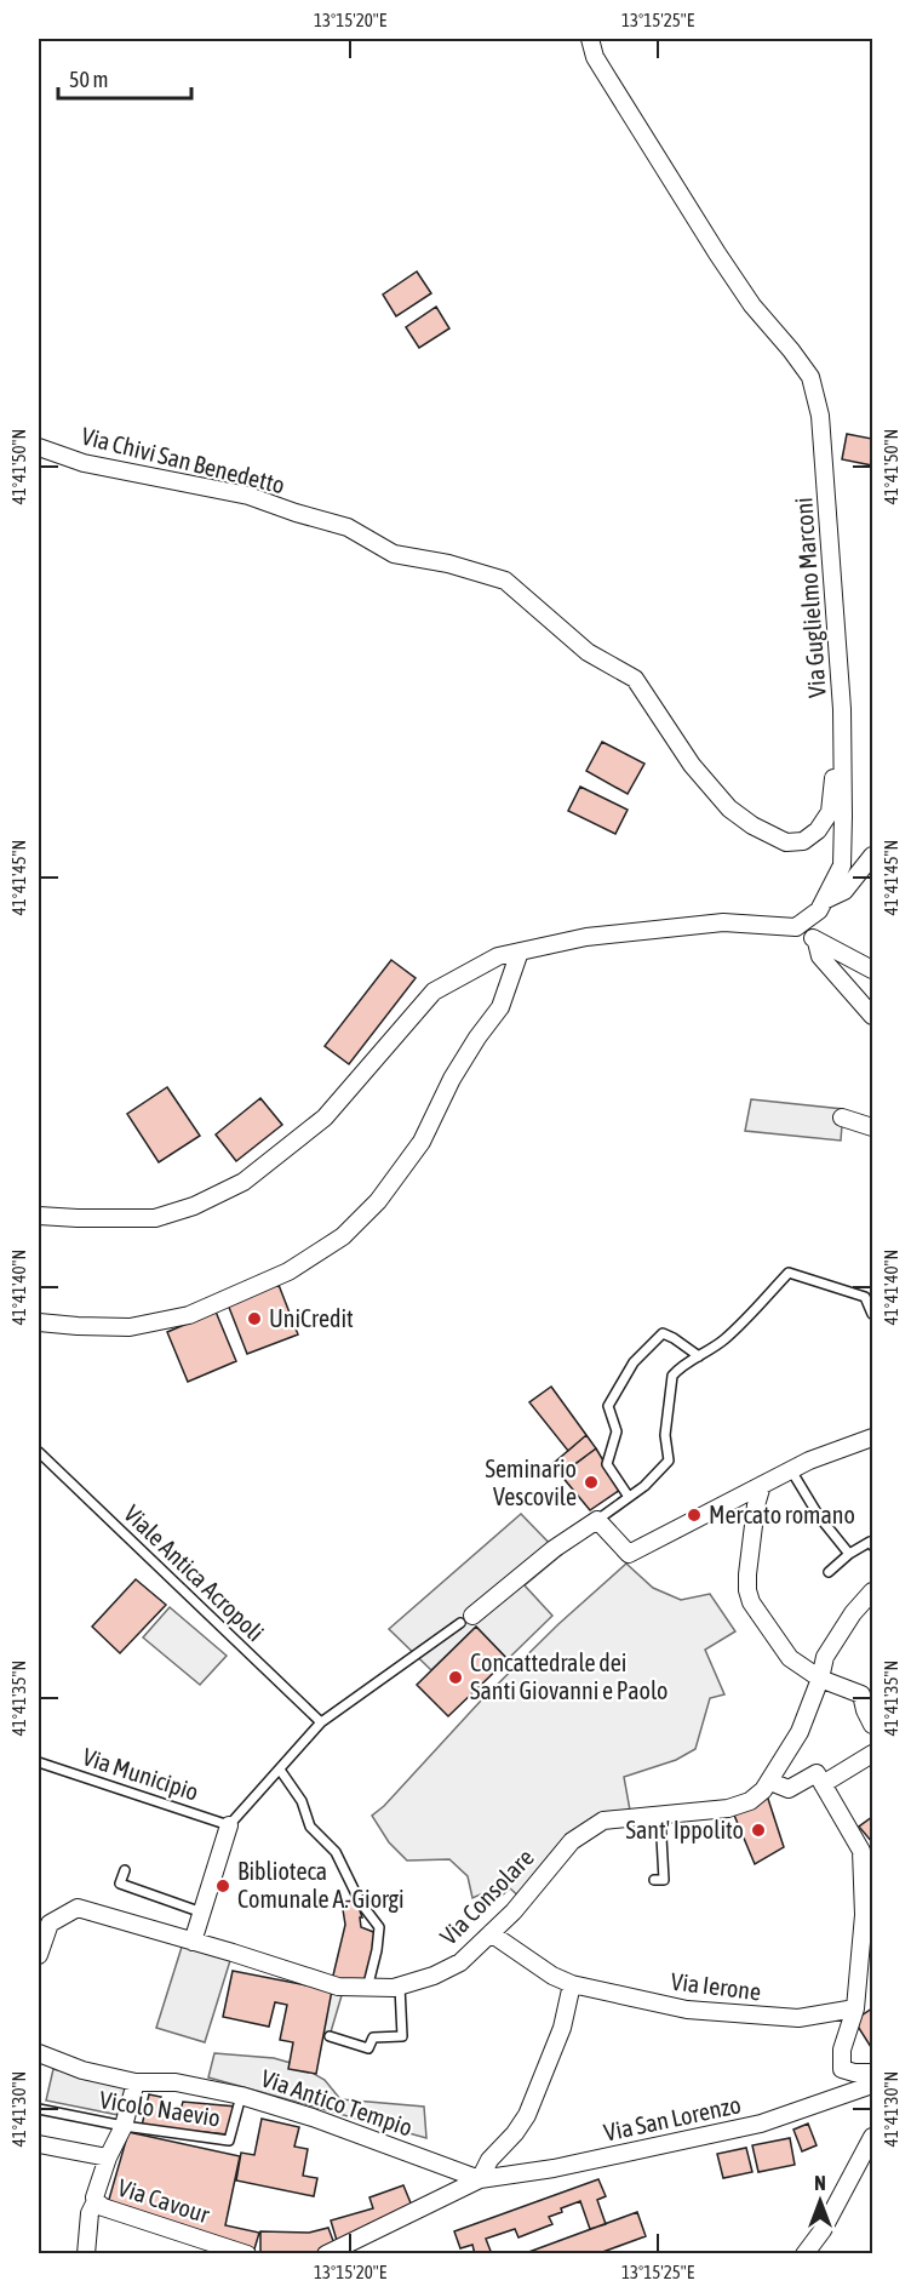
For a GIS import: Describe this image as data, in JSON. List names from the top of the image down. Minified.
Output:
{"streets":{"street":["Via Chivi San Benedetto","Via Guglielmo Marconi","Via Consolare","Via Ierone","Via Antico Tempio","Via San Lorenzo","Via Cavour"],"lane":["Viale Antica Acropoli","Via Municipio","Vicolo Naevio"]},"crossings":[["Via Chivi San Benedetto","Via Guglielmo Marconi"],["Via Consolare","Via Ierone"],["Via Antico Tempio","Vicolo Naevio"],["Via Antico Tempio","Via San Lorenzo"]],"places":["UniCredit","Seminario Vescovile","Mercato romano","Concattedrale dei Santi Giovanni e Paolo","Sant' Ippolito","Biblioteca Comunale A. Giorgi"],"scale_bar":"50 m","north":"top","coordinates":["13°15'20\"E","13°15'25\"E","41°41'50\"N","41°41'45\"N","41°41'40\"N","41°41'35\"N","41°41'30\"N"]}
